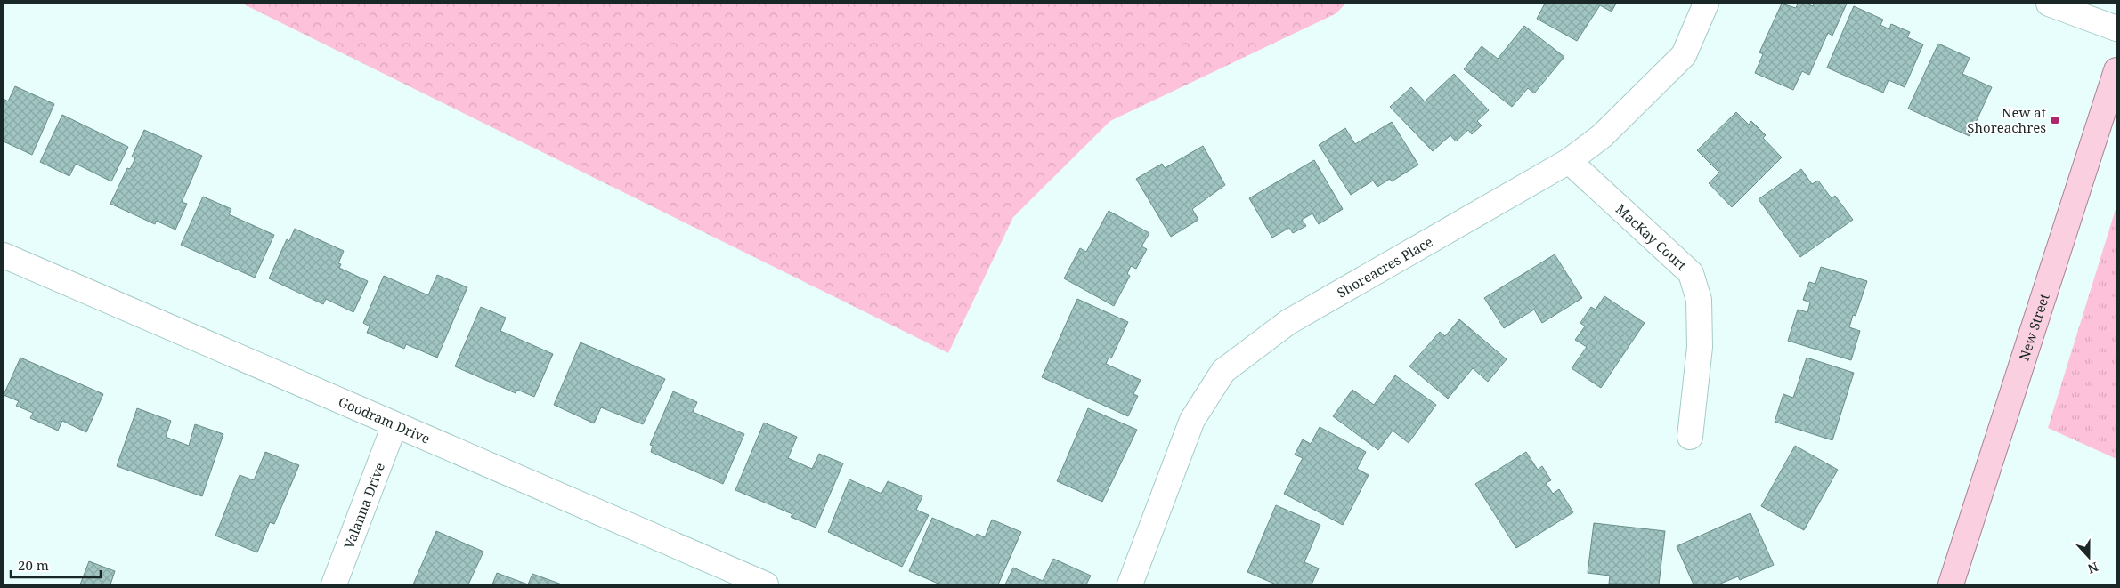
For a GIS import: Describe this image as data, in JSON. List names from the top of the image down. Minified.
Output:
{"streets":{"main road":["New Street"],"street":["MacKay Court","Shoreacres Place","Goodram Drive","Valanna Drive"]},"crossings":[["MacKay Court","Shoreacres Place"],["Goodram Drive","Valanna Drive"]],"places":{"transit":["New at Shoreachres"]},"scale_bar":"20 m","north":"bottom"}
